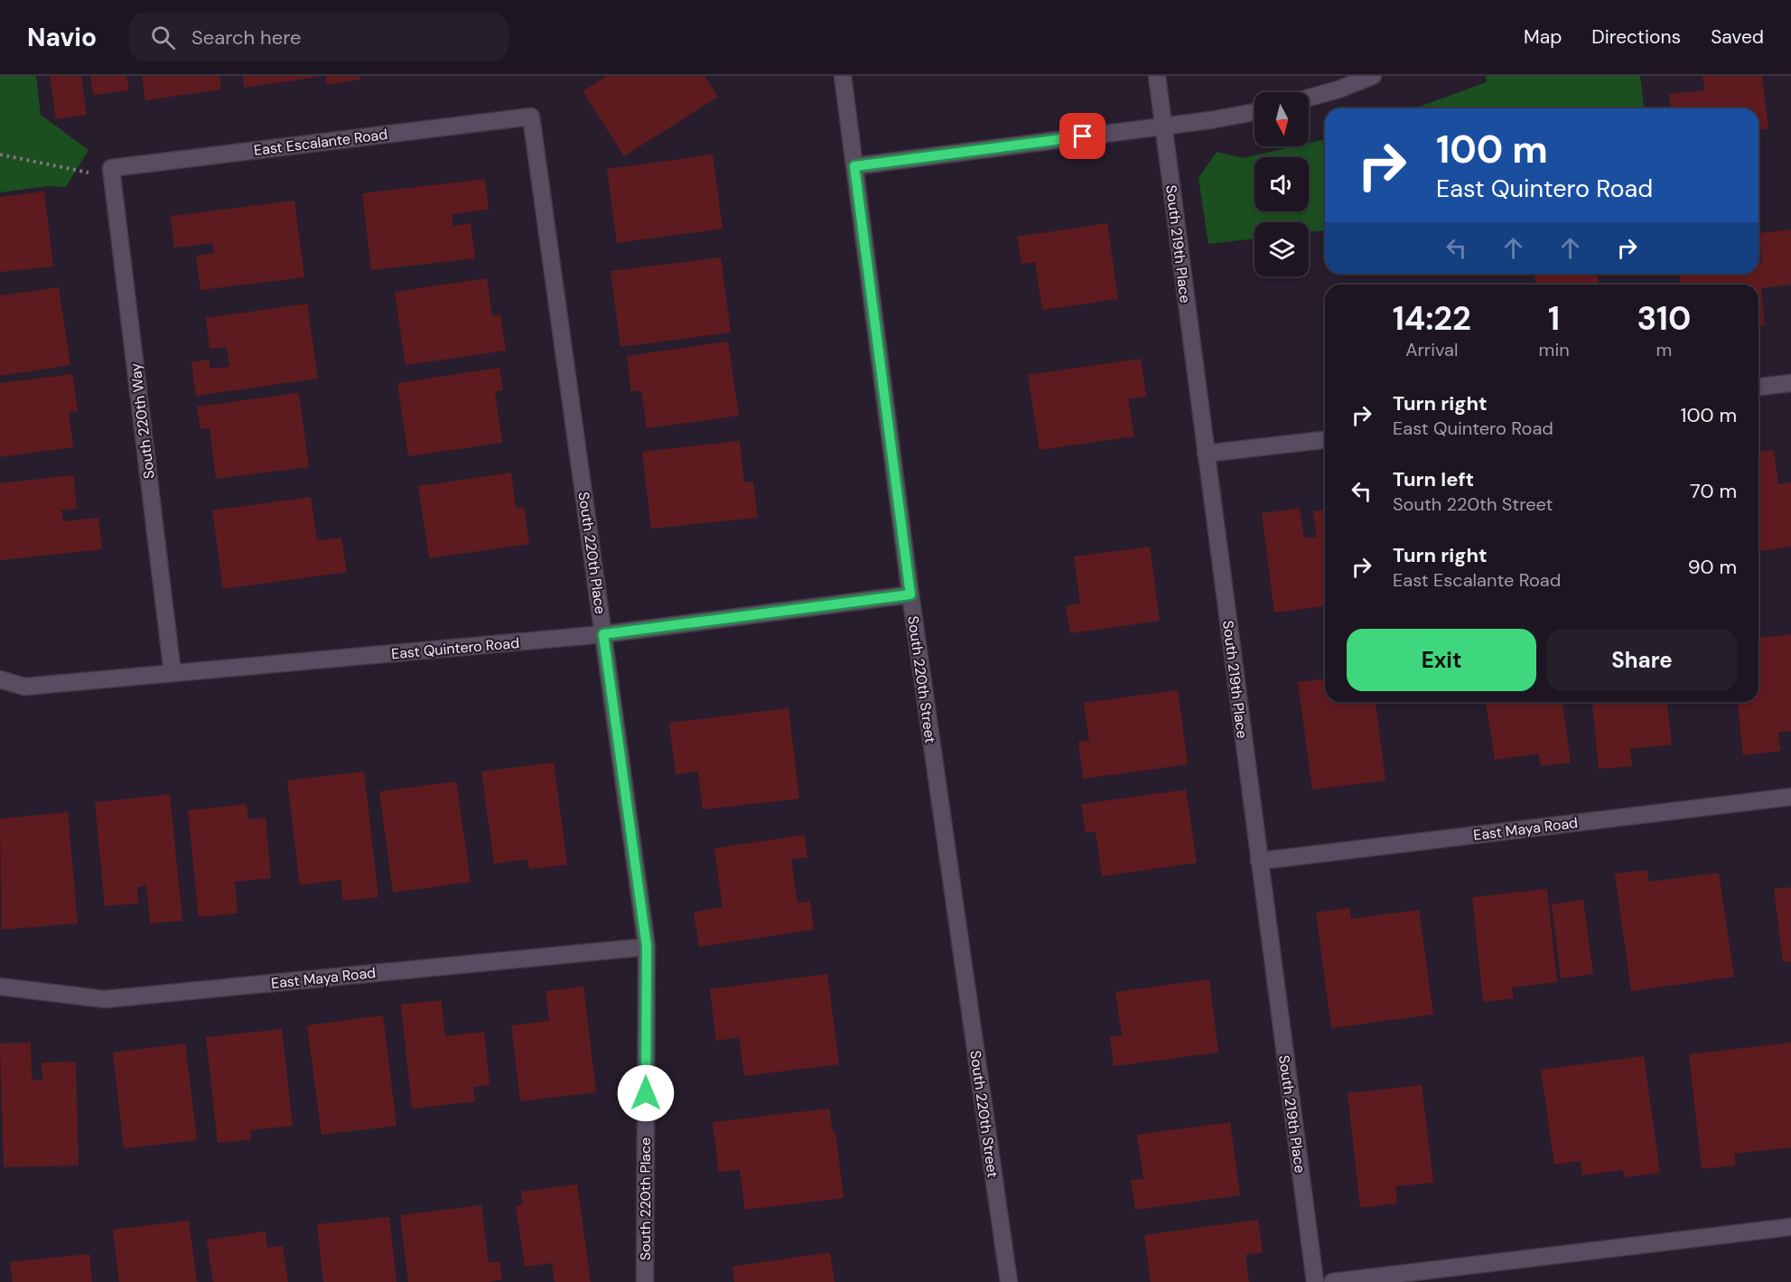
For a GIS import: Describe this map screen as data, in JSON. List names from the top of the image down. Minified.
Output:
{"streets":{"street":["East Escalante Road","South 219th Place","South 220th Way","South 220th Place","East Quintero Road","South 220th Street","East Maya Road"]},"crossings":[["East Escalante Road","South 220th Way"],["East Escalante Road","South 220th Place"],["South 219th Place","East Maya Road"],["South 220th Way","East Quintero Road"],["South 220th Place","East Quintero Road"],["South 220th Place","East Maya Road"],["East Quintero Road","South 220th Street"]],"north":"bottom","page":{"header":"Navio","search":"Search here","nav":["Map","Directions","Saved"],"turn":["100 m","East Quintero Road"],"eta":["14:22","Arrival","1","min","310","m"],"list":[{"name":"Turn right","note":"East Quintero Road","value":"100 m"},{"name":"Turn left","note":"South 220th Street","value":"70 m"},{"name":"Turn right","note":"East Escalante Road","value":"90 m"}],"buttons":["Exit","Share"]}}
